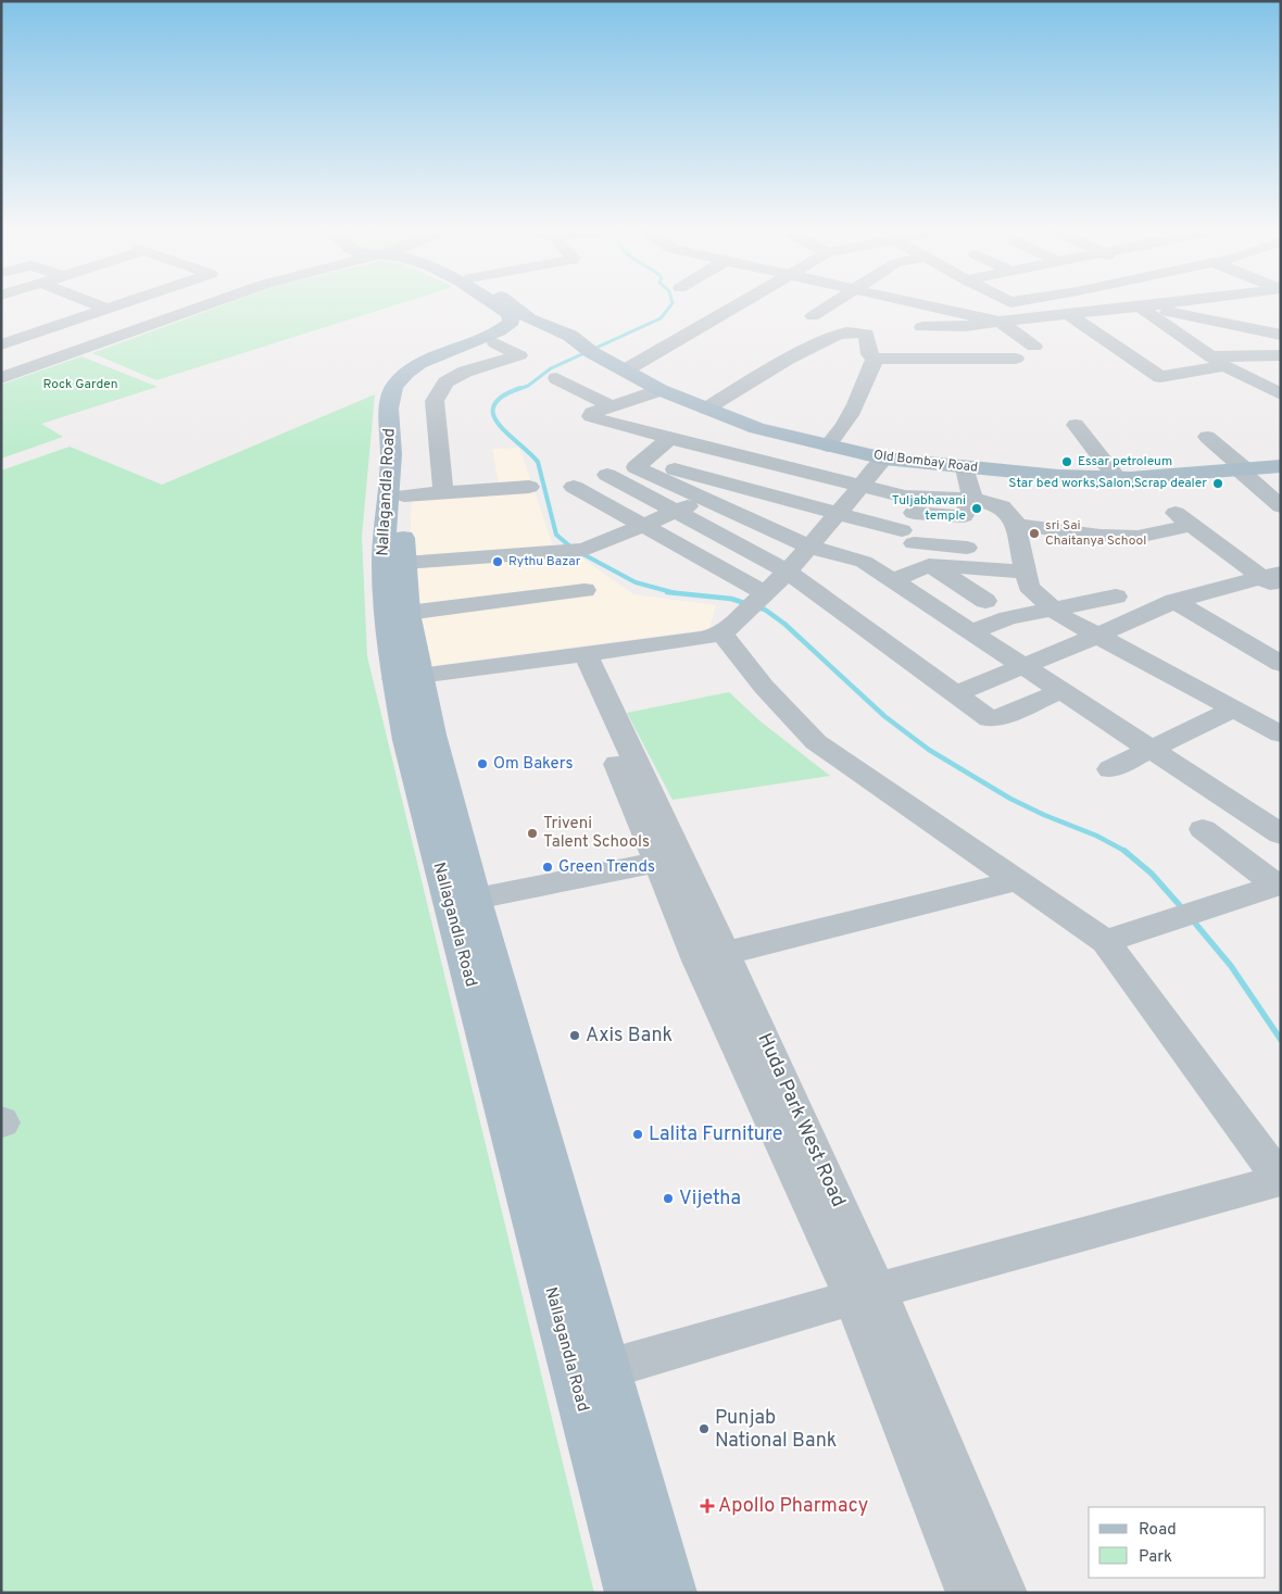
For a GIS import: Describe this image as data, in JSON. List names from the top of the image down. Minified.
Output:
{"streets":{"main road":["Old Bombay Road","Nallagandla Road"],"street":["Huda Park West Road"]},"parks":["Rock Garden"],"places":{"other":["Essar petroleum","Star bed works,Salon,Scrap dealer","Tuljabhavani temple","sri Sai Chaitanya School","Rythu Bazar","Om Bakers","Triveni Talent Schools","Green Trends","Axis Bank","Lalita Furniture","Vijetha","Punjab National Bank"],"health":["Apollo Pharmacy"]},"legend":["Road","Park"]}
